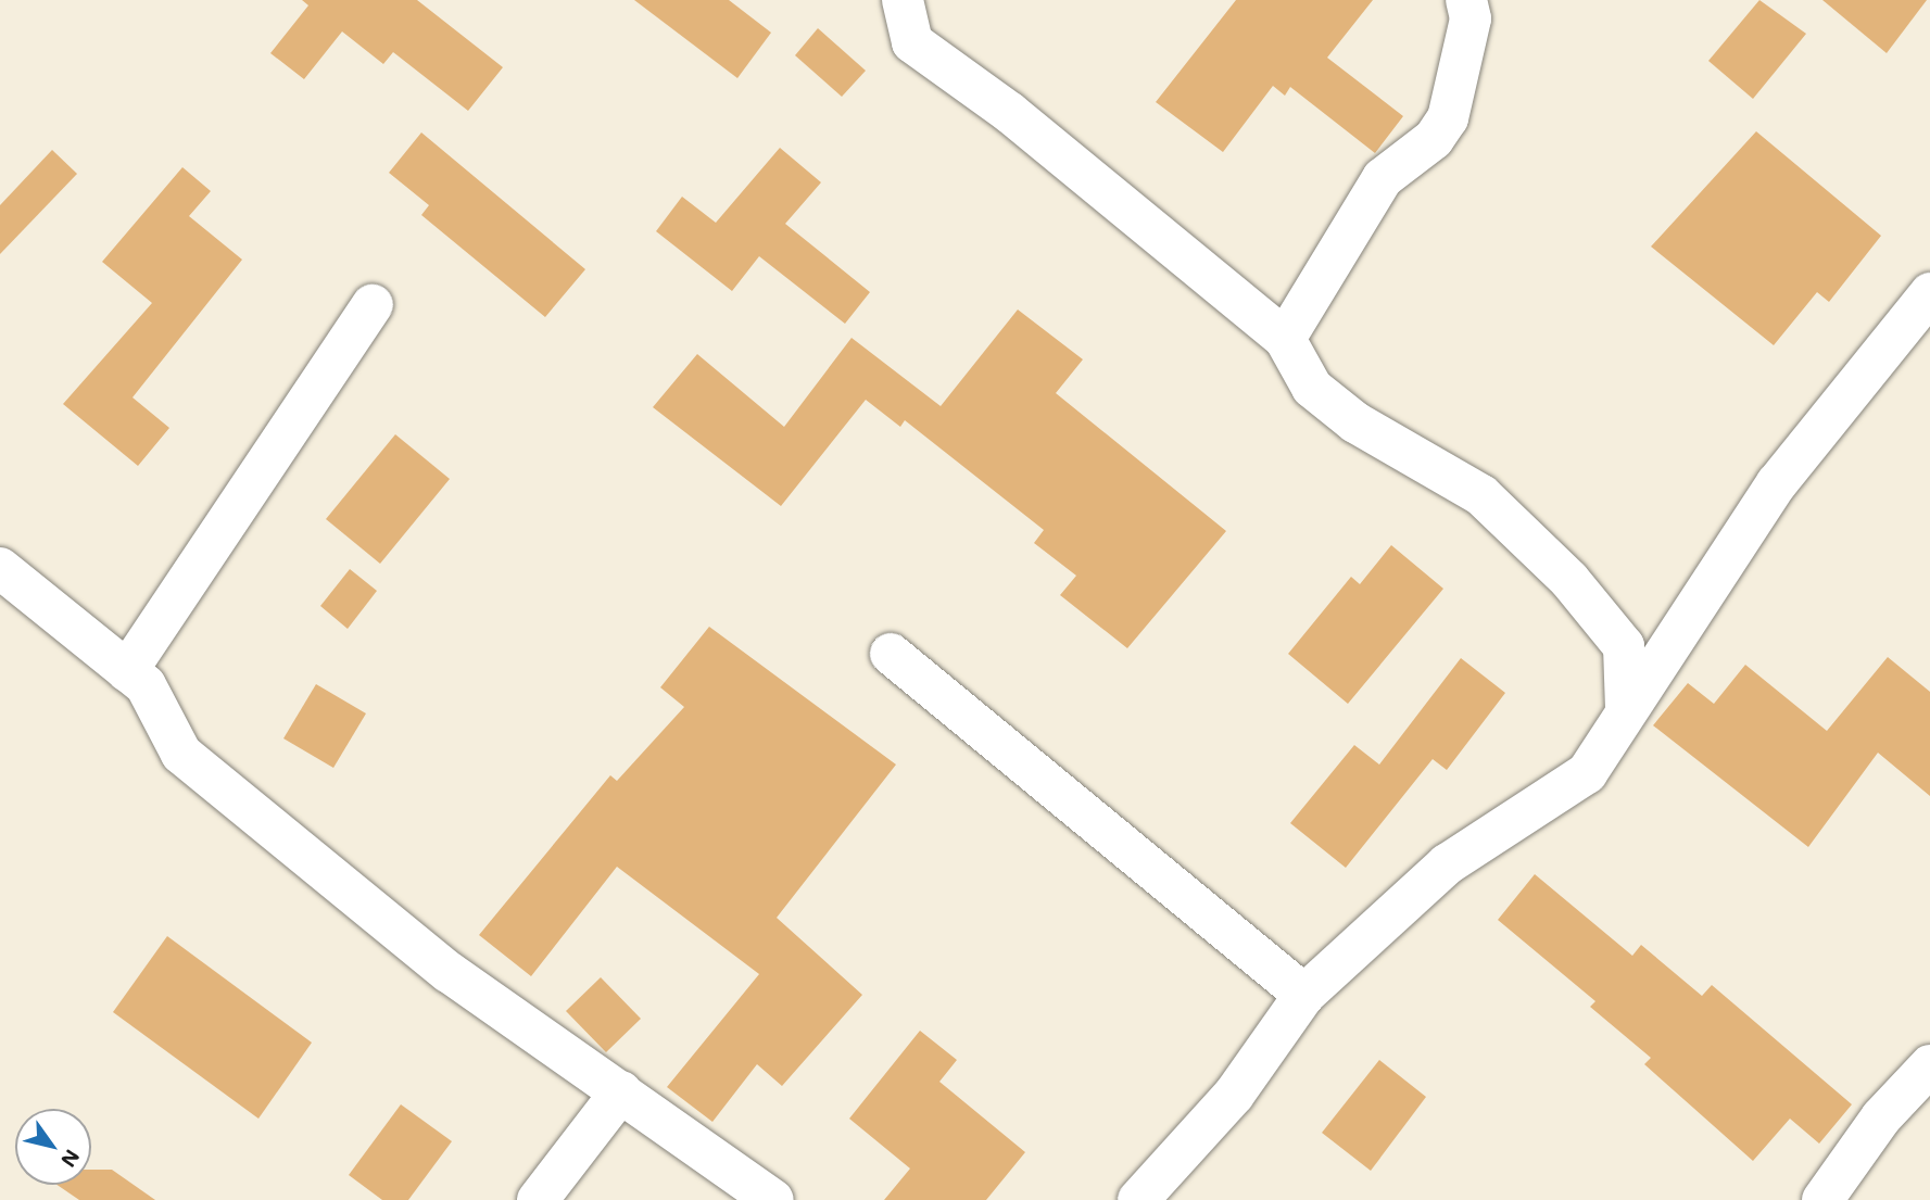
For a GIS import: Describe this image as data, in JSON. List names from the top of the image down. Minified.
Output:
{"north":"bottom right"}
